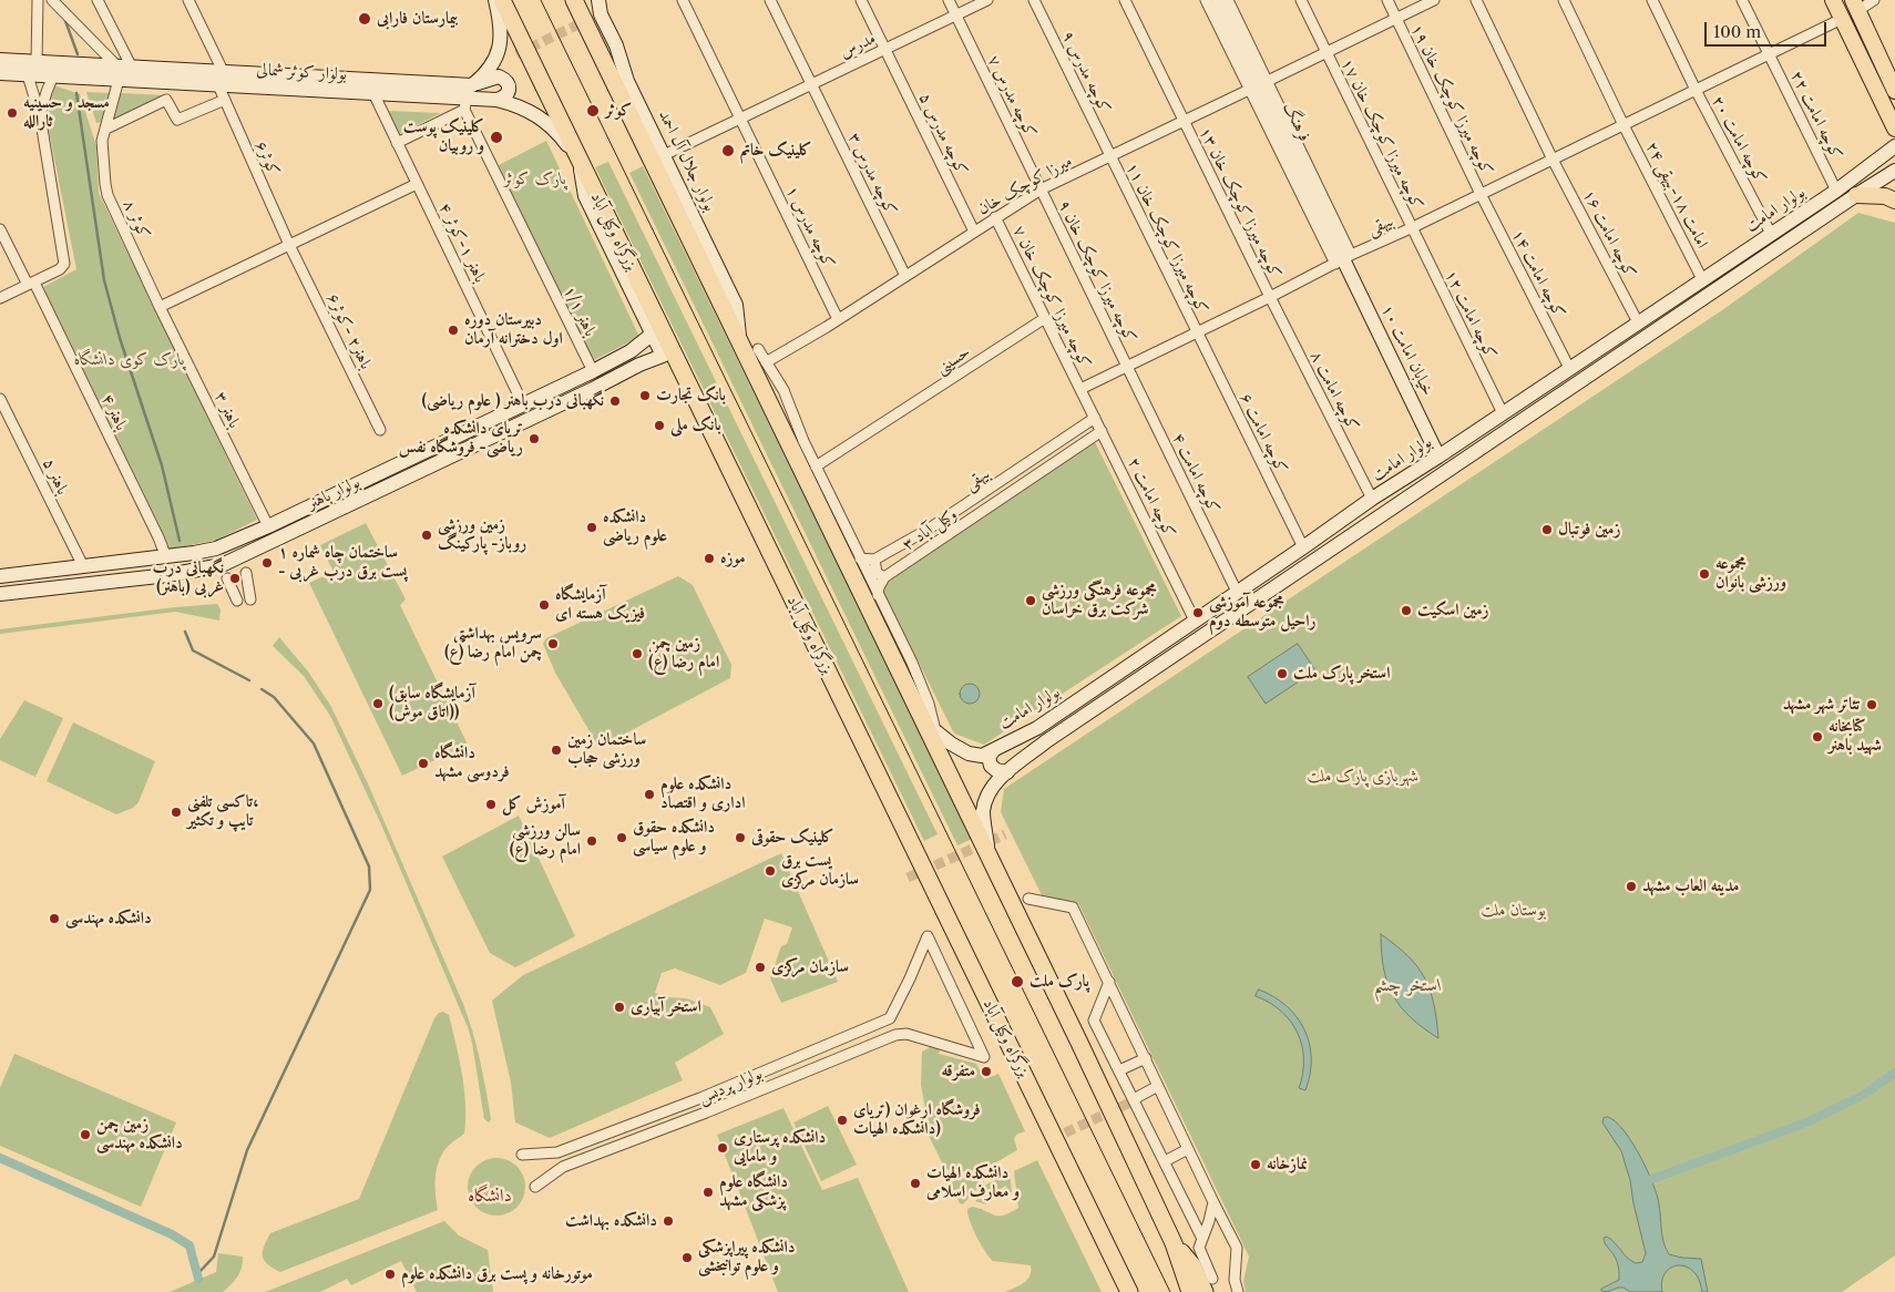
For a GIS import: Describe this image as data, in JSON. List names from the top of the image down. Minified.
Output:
{"streets":{"highway":["بزرگراه وکیل آباد"],"street":["مدرس","بولوار کوثر شمالی","کوچه مدرس ۹","کوچه مدرس ۷","کوچه میرزا کوچک خان ۱۹","کوچه امامت ۲۲","فرهنگ","کوچه مدرس ۵","کوچه میرزا کوچک خان ۱۷","کوچه امامت ۲۰","کوثر۶","بولوار جلال آل احمد","کوچه مدرس ۳","میرزا کوچک خان","امامت ۱۸-بیهقی ۲۴","کوچه میرزا کوچک خان ۱۳","بولوار امامت","کوثر ۸","بیهقی","کوچه مدرس ۱","کوچه امامت ۱۶","کوچه میرزا کوچک خان ۱۱","باهنر ۱-کوثر ۴","کوچه میرزا کوچک خان ۹","کوچه امامت ۱۴","کوچه میرزا کوچک خان ۷","باهنر ۱/۱","کوچه امامت ۱۲","باهنر۲ -کوثر۶","خیابان امامت ۱۰","حسینی","کوچه امامت ۸","باهنر ۳","باهنر ۴","کوچه امامت ۶","کوچه امامت ۴","باهنر ۵","بولوار باهنر","کوچه امامت ۲","۳ وکیل آباد","بولوار پردیس"]},"crossings":[["مدرس","کوچه مدرس ۷"],["مدرس","کوچه مدرس ۵"],["مدرس","بولوار جلال آل احمد"],["مدرس","کوچه مدرس ۳"],["مدرس","کوچه مدرس ۱"],["بولوار کوثر شمالی","کوثر۶"],["بولوار کوثر شمالی","بزرگراه وکیل آباد"],["بولوار کوثر شمالی","باهنر ۱-کوثر ۴"],["بولوار کوثر شمالی","باهنر ۱/۱"],["کوچه مدرس ۹","میرزا کوچک خان"],["کوچه مدرس ۹","کوچه میرزا کوچک خان ۱۱"],["کوچه مدرس ۷","میرزا کوچک خان"],["کوچه مدرس ۷","کوچه میرزا کوچک خان ۹"],["کوچه میرزا کوچک خان ۱۹","بیهقی"],["کوچه میرزا کوچک خان ۱۹","کوچه امامت ۱۴"],["کوچه امامت ۲۲","بولوار امامت"],["کوچه امامت ۲۲","بیهقی"],["فرهنگ","بیهقی"],["فرهنگ","خیابان امامت ۱۰"],["کوچه مدرس ۵","میرزا کوچک خان"],["کوچه میرزا کوچک خان ۱۷","بیهقی"],["کوچه میرزا کوچک خان ۱۷","کوچه امامت ۱۲"],["کوچه امامت ۲۰","بولوار امامت"],["کوچه امامت ۲۰","بیهقی"],["کوثر۶","باهنر۲ -کوثر۶"],["کوچه مدرس ۳","میرزا کوچک خان"],["میرزا کوچک خان","کوچه میرزا کوچک خان ۱۳"],["میرزا کوچک خان","کوچه مدرس ۱"],["میرزا کوچک خان","کوچه میرزا کوچک خان ۱۱"],["میرزا کوچک خان","کوچه میرزا کوچک خان ۹"],["میرزا کوچک خان","کوچه میرزا کوچک خان ۷"],["امامت ۱۸-بیهقی ۲۴","بولوار امامت"],["امامت ۱۸-بیهقی ۲۴","بیهقی"],["کوچه میرزا کوچک خان ۱۳","بیهقی"],["کوچه میرزا کوچک خان ۱۳","کوچه امامت ۸"],["بولوار امامت","کوچه امامت ۱۶"],["بولوار امامت","کوچه امامت ۱۴"],["بولوار امامت","کوچه امامت ۱۲"],["بولوار امامت","خیابان امامت ۱۰"],["بولوار امامت","کوچه امامت ۸"],["بولوار امامت","کوچه امامت ۶"],["بولوار امامت","کوچه امامت ۴"],["بولوار امامت","کوچه امامت ۲"],["کوثر ۸","باهنر ۳"],["بیهقی","کوچه امامت ۱۶"],["بیهقی","کوچه میرزا کوچک خان ۱۱"],["بیهقی","کوچه میرزا کوچک خان ۹"],["بیهقی","کوچه امامت ۱۴"],["بیهقی","کوچه میرزا کوچک خان ۷"],["بیهقی","کوچه امامت ۱۲"],["بیهقی","خیابان امامت ۱۰"],["بیهقی","کوچه امامت ۸"],["بیهقی","کوچه امامت ۶"],["بیهقی","کوچه امامت ۴"],["بیهقی","کوچه امامت ۲"],["بیهقی","۳ وکیل آباد"],["کوچه میرزا کوچک خان ۱۱","کوچه امامت ۶"],["باهنر ۱-کوثر ۴","بولوار باهنر"],["کوچه میرزا کوچک خان ۹","کوچه امامت ۴"],["کوچه میرزا کوچک خان ۷","حسینی"],["کوچه میرزا کوچک خان ۷","کوچه امامت ۲"],["باهنر ۱/۱","بولوار باهنر"],["باهنر ۳","بولوار باهنر"],["باهنر ۴","بولوار باهنر"],["باهنر ۵","بولوار باهنر"]],"districts":["دانشگاه"],"water":["استخر چشم"],"parks":["پارک کوثر","پارک کوی دانشگاه","شهربازی پارک ملت","بوستان ملت"],"places":["بیمارستان فارابی","کوثر","مسجد و حسینیه ثارالله","کلینیک پوست و روبیان","کلینیک خاتم","دبیرستان دوره اول دخترانه آرمان","بانک تجارت","نگهبانی درب باهنر ( علوم ریاضی)","بانک ملی","تریای دانشکده ریاضی- فروشگاه نفس","دانشکده علوم ریاضی","زمین فوتبال","زمین ورزشی روباز- پارکینگ","موزه","ساختمان چاه شماره ۱ - پست برق درب غربی","مجموعه ورزشی بانوان","نگهبانی درب غربی (باهنر)","مجموعه فرهنگی ورزشی شرکت برق خراسان","آزمایشگاه فیزیک هسته ای","زمین اسکیت","مجموعه آموزشی راحیل متوسطه دوم","سرویس بهداشتی چمن امام رضا (ع)","زمین چمن امام رضا (ع)","استخر پارک ملت","(آزمایشگاه سابق (اتاق موش))","تئاتر شهر مشهد","کتابخانه شهید باهنر","ساختمان زمین ورزشی حجاب","دانشگاه فردوسی مشهد","دانشکده علوم اداری و اقتصاد","آموزش کل","تاکسی تلفنی، تایپ و تکثیر","دانشکده حقوق و علوم سیاسی","کلینیک حقوقی","سالن ورزشی امام رضا (ع)","پست برق سازمان مرکزی","مدينه العاب مشهد","دانشکده مهندسی","سازمان مرکزی","پارک ملت","استخر آبیاری","متفرقه","فروشگاه ارغوان (تریای دانشکده الهیات)","زمین چمن دانشکده مهندسی","دانشکده پرستاری و مامایی","نمازخانه","دانشکده الهیات و معارف اسلامی","دانشگاه علوم پزشکی مشهد","دانشکده بهداشت","دانشکده پیراپزشکی و علوم توانبخشی","موتورخانه و پست برق دانشکده علوم"],"scale_bar":"100 m"}
